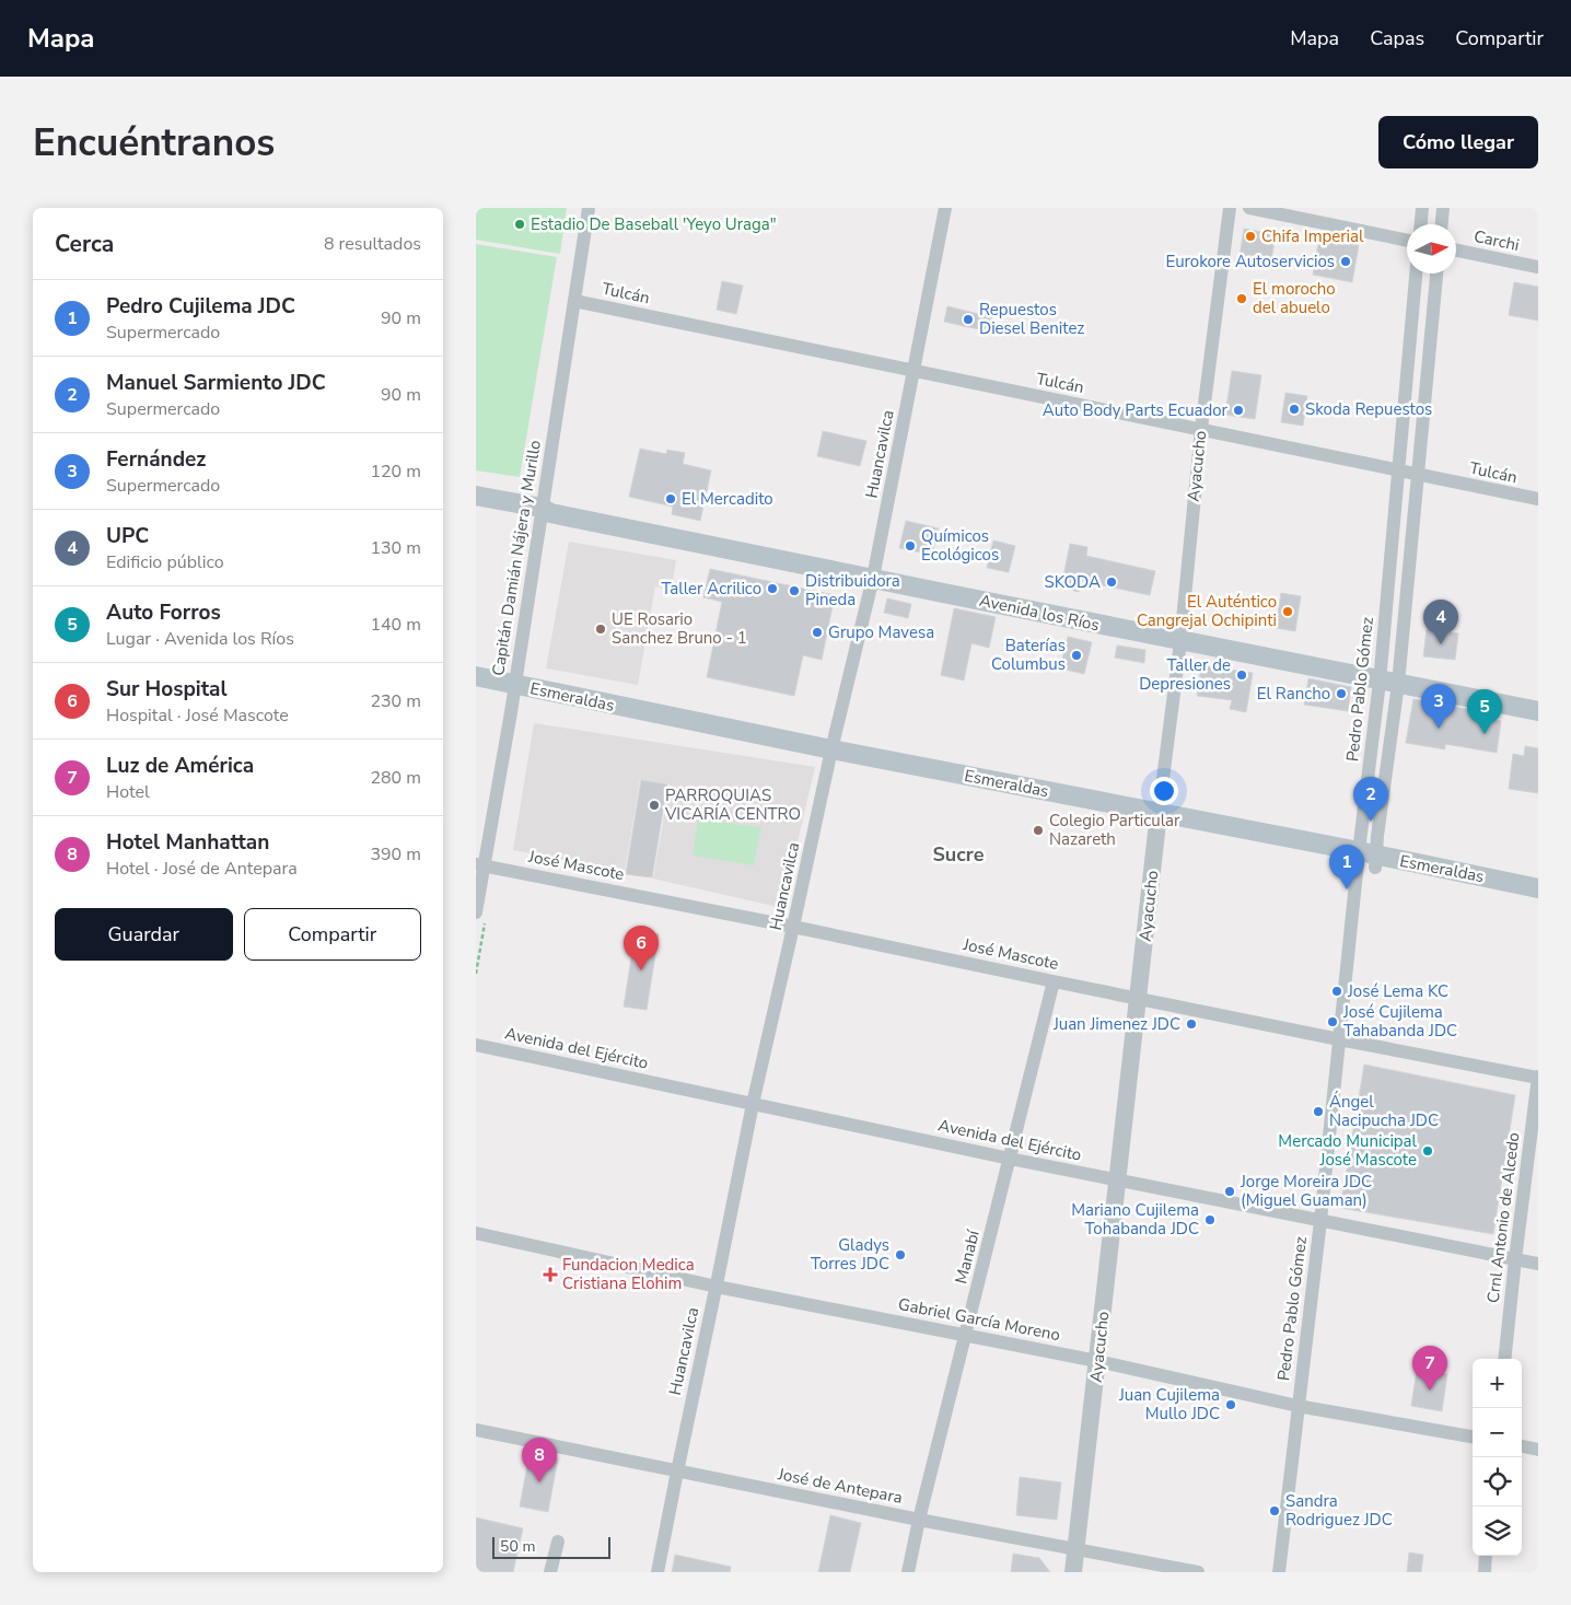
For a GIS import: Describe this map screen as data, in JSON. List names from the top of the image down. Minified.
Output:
{"streets":{"main road":["Avenida los Ríos","Esmeraldas"],"street":["Carchi","Tulcán","Huancavilca","Ayacucho","Capitán Damián Nájera y Murillo","Pedro Pablo Gómez","José Mascote","Avenida del Ejército","Crnl Antonio de Alcedo","Manabí","Gabriel García Moreno","José de Antepara"]},"crossings":[["Tulcán","Huancavilca"],["Tulcán","Ayacucho"],["Tulcán","Capitán Damián Nájera y Murillo"],["Tulcán","Pedro Pablo Gómez"],["Huancavilca","Avenida los Ríos"],["Huancavilca","Esmeraldas"],["Huancavilca","José Mascote"],["Huancavilca","Avenida del Ejército"],["Huancavilca","Gabriel García Moreno"],["Huancavilca","José de Antepara"],["Ayacucho","Avenida los Ríos"],["Ayacucho","Esmeraldas"],["Ayacucho","José Mascote"],["Ayacucho","Avenida del Ejército"],["Ayacucho","Gabriel García Moreno"],["Ayacucho","José de Antepara"],["Capitán Damián Nájera y Murillo","Avenida los Ríos"],["Capitán Damián Nájera y Murillo","Esmeraldas"],["Capitán Damián Nájera y Murillo","José Mascote"],["Avenida los Ríos","Pedro Pablo Gómez"],["Pedro Pablo Gómez","Esmeraldas"],["Pedro Pablo Gómez","José Mascote"],["Pedro Pablo Gómez","Avenida del Ejército"],["Pedro Pablo Gómez","Gabriel García Moreno"],["José Mascote","Crnl Antonio de Alcedo"],["José Mascote","Manabí"],["Avenida del Ejército","Crnl Antonio de Alcedo"],["Avenida del Ejército","Manabí"],["Manabí","Gabriel García Moreno"],["Manabí","José de Antepara"]],"districts":["Sucre"],"places":{"other":["Estadio De Baseball 'Yeyo Uraga\"","Chifa Imperial","Eurokore Autoservicios","El morocho del abuelo","Repuestos Diesel Benitez","Skoda Repuestos","Auto Body Parts Ecuador","El Mercadito","Químicos Ecológicos","SKODA","Taller Acrilico","Distribuidora Pineda","El Auténtico Cangrejal Ochipinti","UE Rosario Sanchez Bruno - 1","Grupo Mavesa","Baterías Columbus","Taller de Depresiones","El Rancho","PARROQUIAS VICARÍA CENTRO","Colegio Particular Nazareth","José Lema KC","José Cujilema Tahabanda JDC","Juan Jimenez JDC","Ángel Nacipucha JDC","Mercado Municipal José Mascote","Jorge Moreira JDC (Miguel Guaman)","Mariano Cujilema Tohabanda JDC","Gladys Torres JDC","Juan Cujilema Mullo JDC","Sandra Rodriguez JDC"],"health":["Fundacion Medica Cristiana Elohim"]},"scale_bar":"50 m","north":"right","page":{"header":"Mapa","nav":["Mapa","Capas","Compartir"],"buttons":["Cómo llegar",["Guardar","Compartir"]],"title":"Encuéntranos","heading":["Cerca","8 resultados"],"list":[{"mark":"1","name":"Pedro Cujilema JDC","note":"Supermercado","value":"90 m"},{"mark":"2","name":"Manuel Sarmiento JDC","note":"Supermercado","value":"90 m"},{"mark":"3","name":"Fernández","note":"Supermercado","value":"120 m"},{"mark":"4","name":"UPC","note":"Edificio público","value":"130 m"},{"mark":"5","name":"Auto Forros","note":"Lugar · Avenida los Ríos","value":"140 m"},{"mark":"6","name":"Sur Hospital","note":"Hospital · José Mascote","value":"230 m"},{"mark":"7","name":"Luz de América","note":"Hotel","value":"280 m"},{"mark":"8","name":"Hotel Manhattan","note":"Hotel · José de Antepara","value":"390 m"}],"pins":["4","3","5","2","1","6","7","8"],"map_buttons":["+","−"],"scale":"50 m"}}
